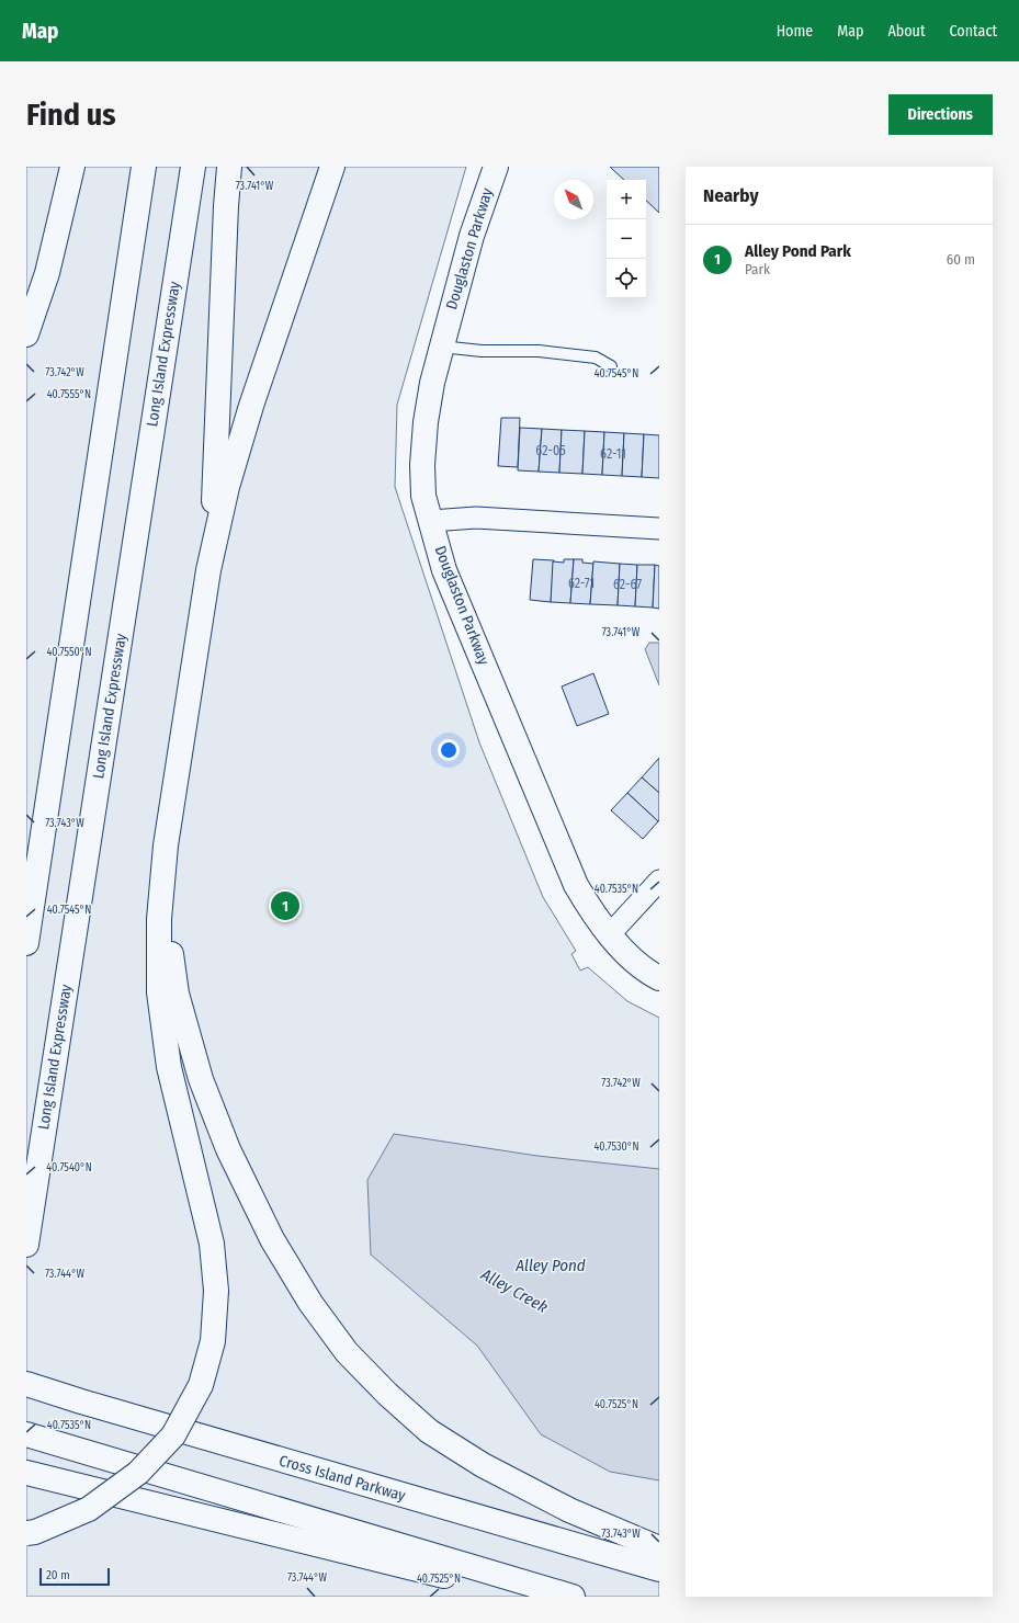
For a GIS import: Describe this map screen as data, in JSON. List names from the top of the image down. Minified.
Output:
{"streets":{"main road":["Douglaston Parkway","Long Island Expressway","Cross Island Parkway"]},"water":["Alley Pond","Alley Creek"],"house_numbers":["62-05","62-11","62-71","62-67"],"scale_bar":"20 m","north":"top left","page":{"header":"Map","nav":["Home","Map","About","Contact"],"buttons":"Directions","title":"Find us","heading":"Nearby","map_buttons":["+","−"],"list":[{"mark":"1","name":"Alley Pond Park","note":"Park","value":"60 m"}],"pins":"1","scale":"20 m"},"coordinates":["73.741°W","73.742°W","40.7545°N","40.7555°N","40.7550°N","73.743°W","40.7535°N","40.7530°N","40.7540°N","73.744°W","40.7525°N"]}
